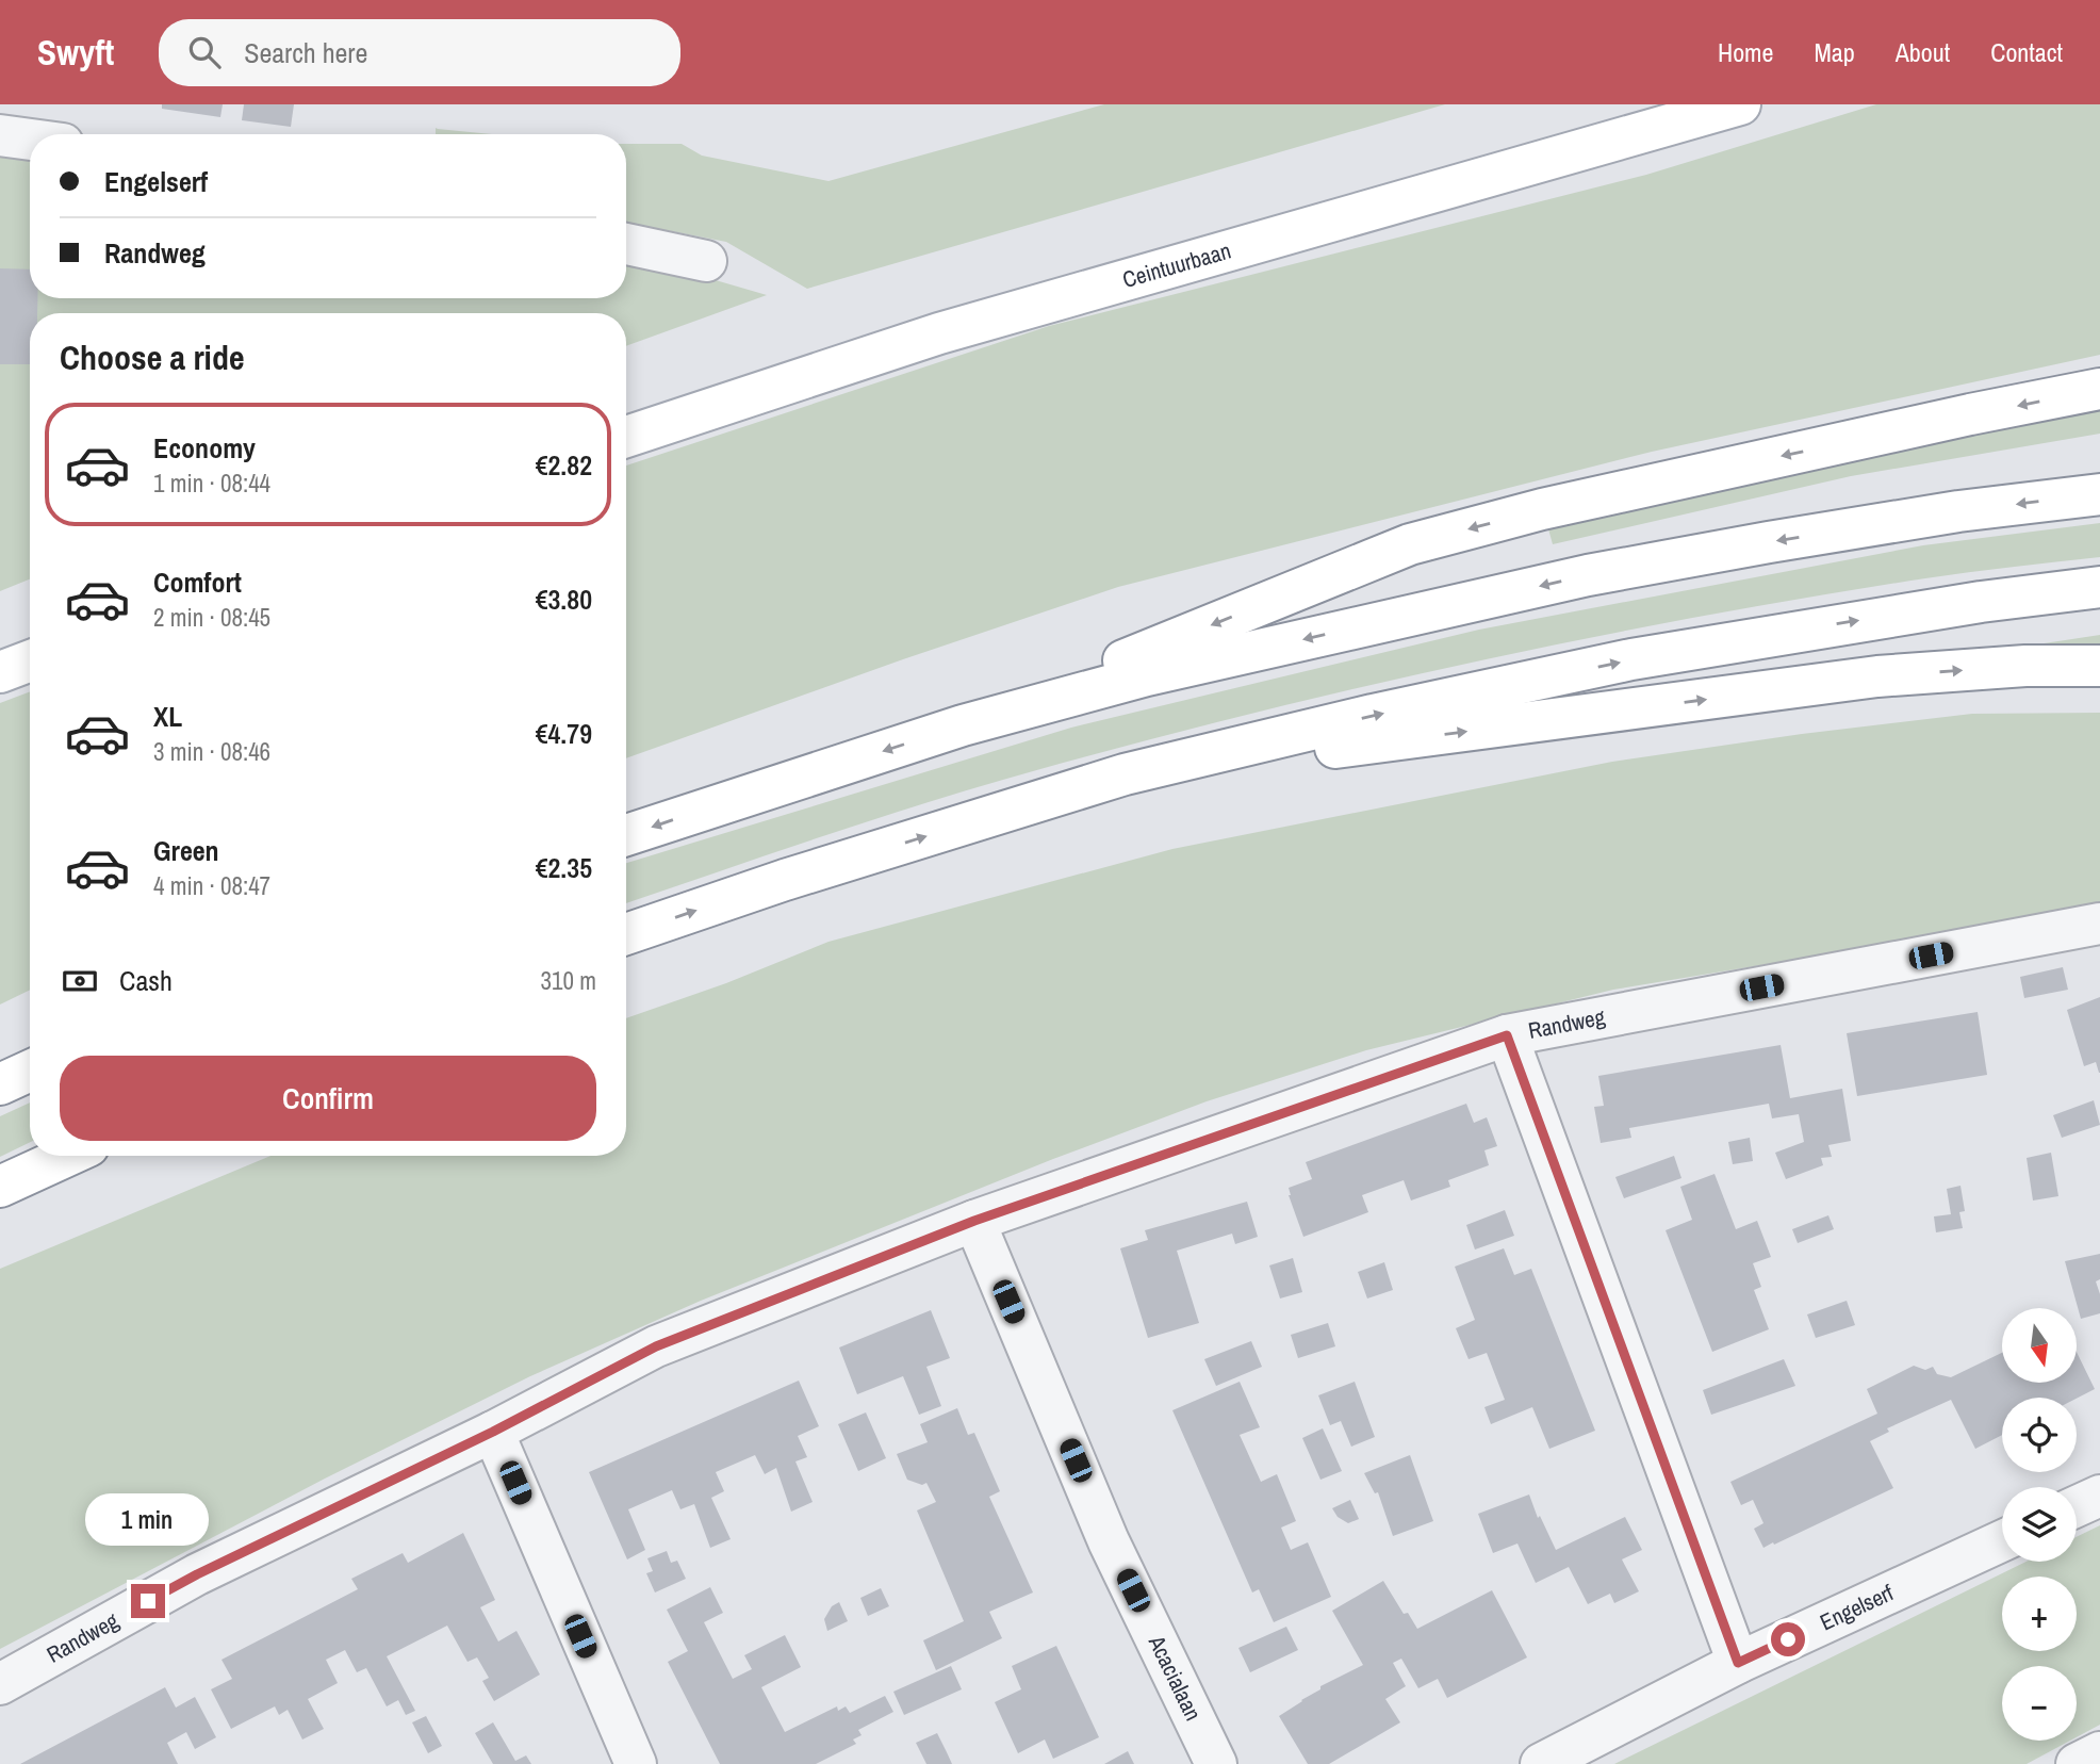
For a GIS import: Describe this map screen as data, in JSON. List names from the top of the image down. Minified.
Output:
{"streets":{"main road":["Ceintuurbaan"],"street":["Randweg","Engelserf","Acacialaan"]},"crossings":[["Randweg","Acacialaan"]],"north":"bottom","page":{"header":"Swyft","search":"Search here","nav":["Home","Map","About","Contact"],"banner":["Engelserf","Randweg"],"heading":"Choose a ride","list":[{"name":"Economy","note":"1 min · 08:44","value":"€2.82"},{"name":"Comfort","note":"2 min · 08:45","value":"€3.80"},{"name":"XL","note":"3 min · 08:46","value":"€4.79"},{"name":"Green","note":"4 min · 08:47","value":"€2.35"}],"pay":["Cash","310 m"],"buttons":"Confirm","map_buttons":["+","−"],"bubble":"1 min"}}
